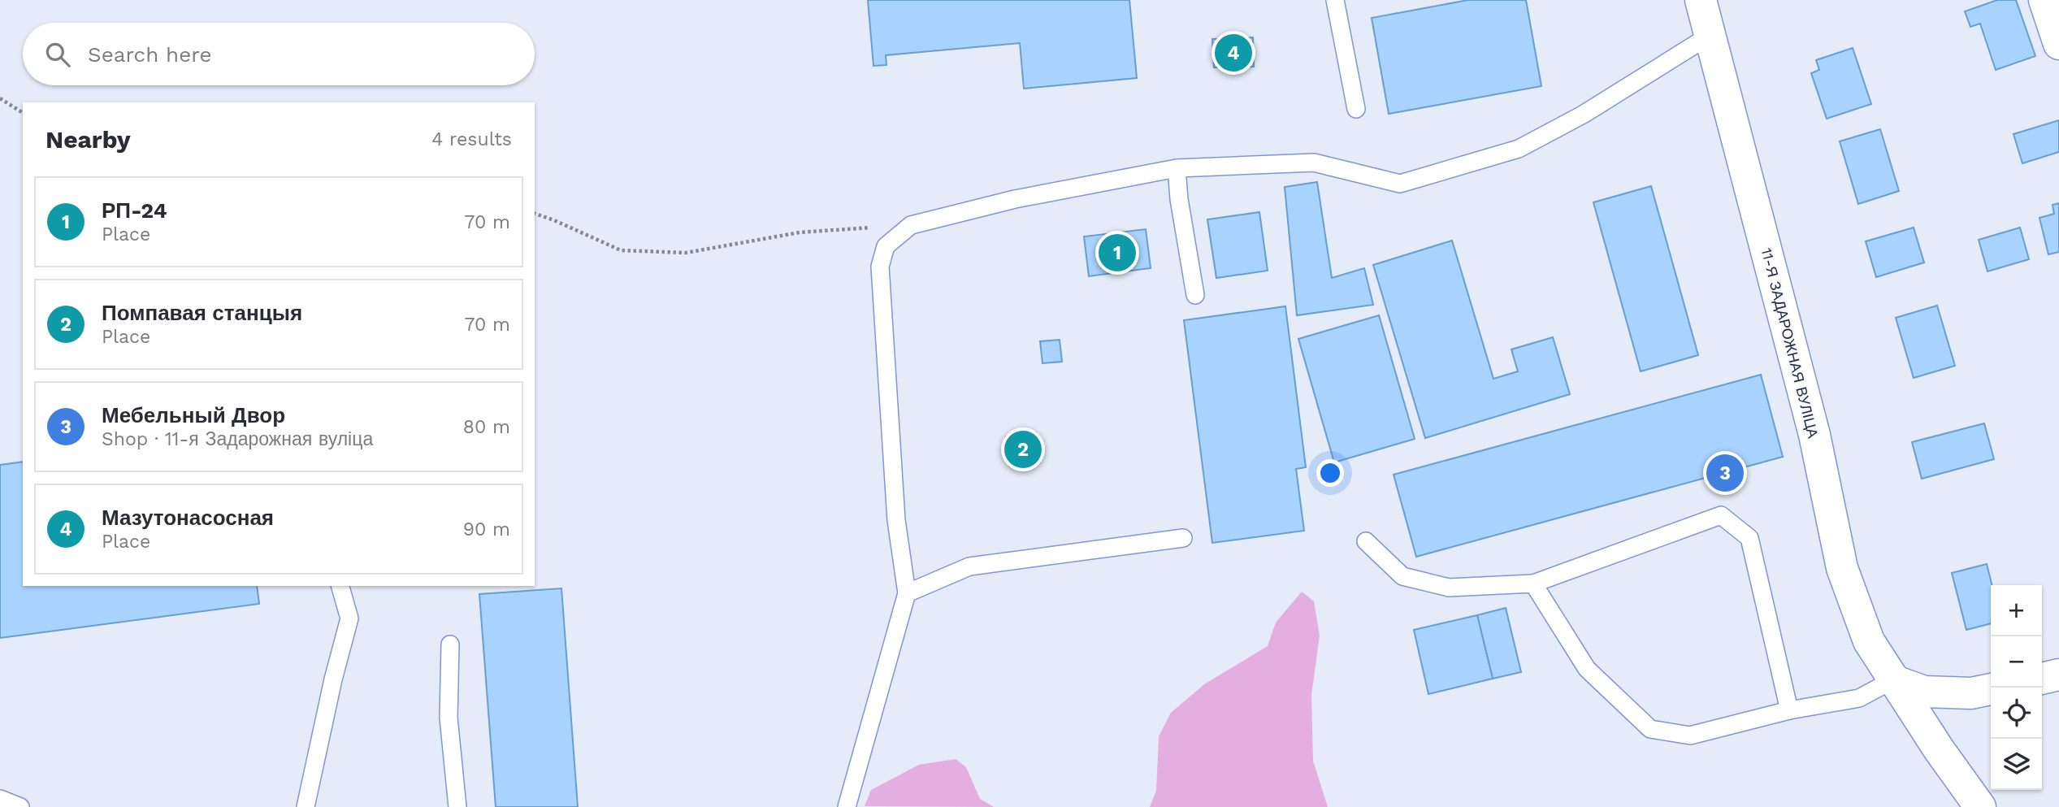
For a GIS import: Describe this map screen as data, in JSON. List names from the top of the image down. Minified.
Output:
{"streets":{"main road":["11-Я ЗАДАРОЖНАЯ ВУЛІЦА"]},"page":{"search":"Search here","pins":["4","1","2","3"],"heading":["Nearby","4 results"],"list":[{"mark":"1","name":"РП-24","note":"Place","value":"70 m"},{"mark":"2","name":"Помпавая станцыя","note":"Place","value":"70 m"},{"mark":"3","name":"Мебельный Двор","note":"Shop · 11-я Задарожная вуліца","value":"80 m"},{"mark":"4","name":"Мазутонасосная","note":"Place","value":"90 m"}],"map_buttons":["+","−"]}}
